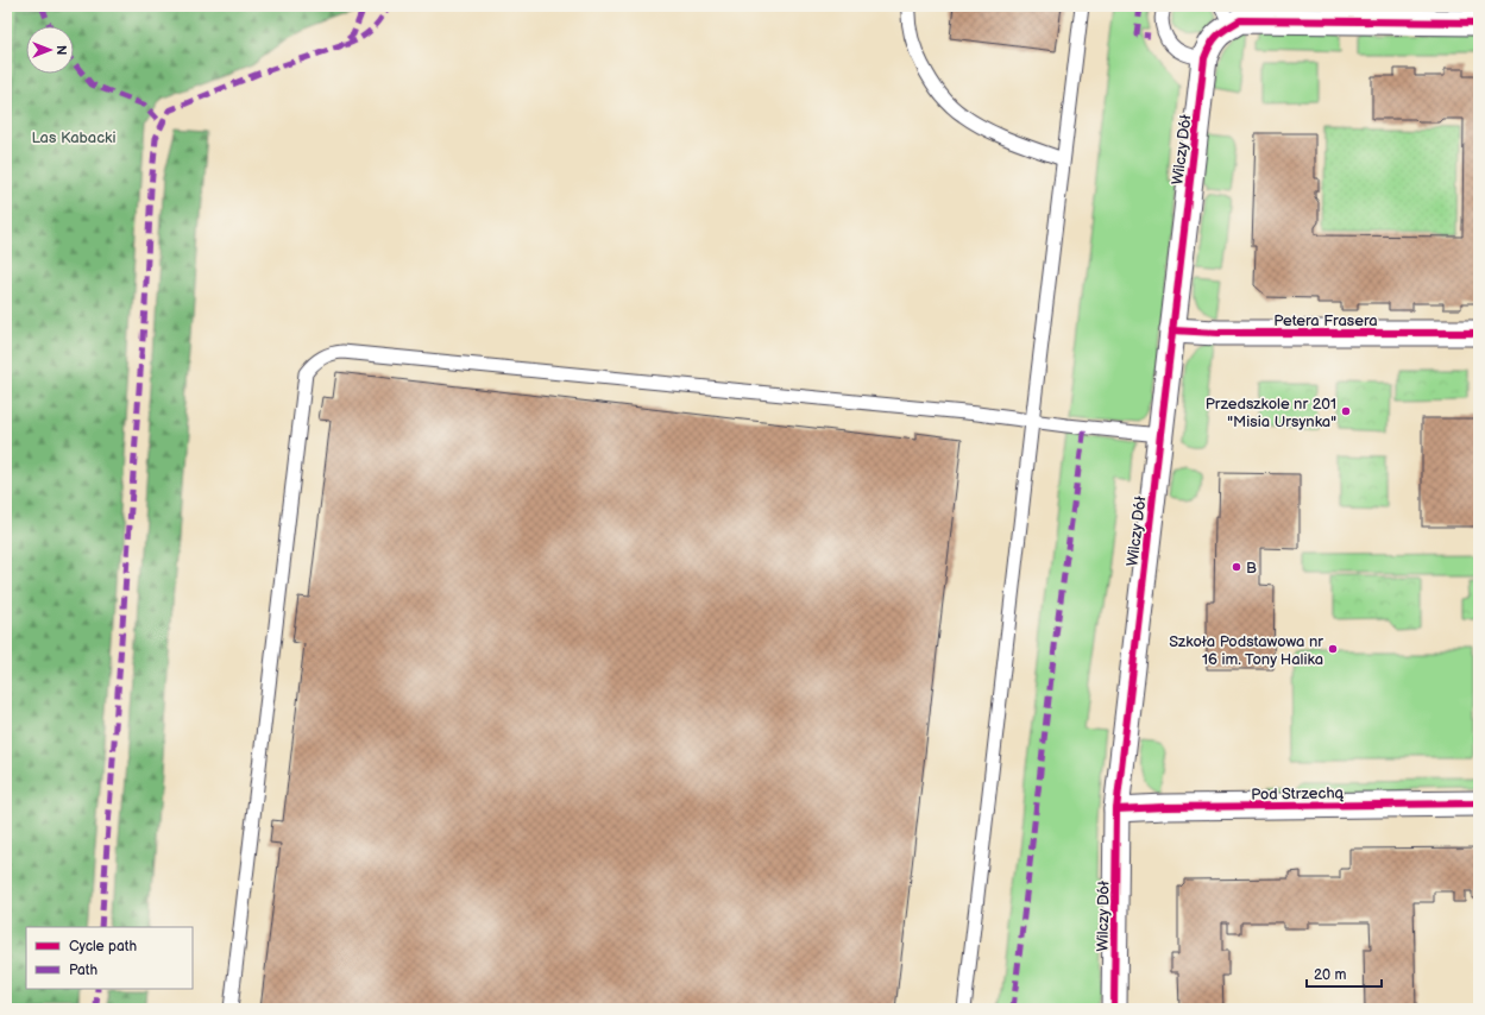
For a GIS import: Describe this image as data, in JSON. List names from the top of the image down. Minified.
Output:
{"streets":{"street":["Wilczy Dół","Petera Frasera","Pod Strzechą"]},"crossings":[["Wilczy Dół","Petera Frasera"],["Wilczy Dół","Pod Strzechą"]],"parks":["Las Kabacki"],"places":["Przedszkole nr 201 \"Misia Ursynka\"","B","Szkoła Podstawowa nr 16 im. Tony Halika"],"legend":["Cycle path","Path"],"scale_bar":"20 m","north":"right"}
